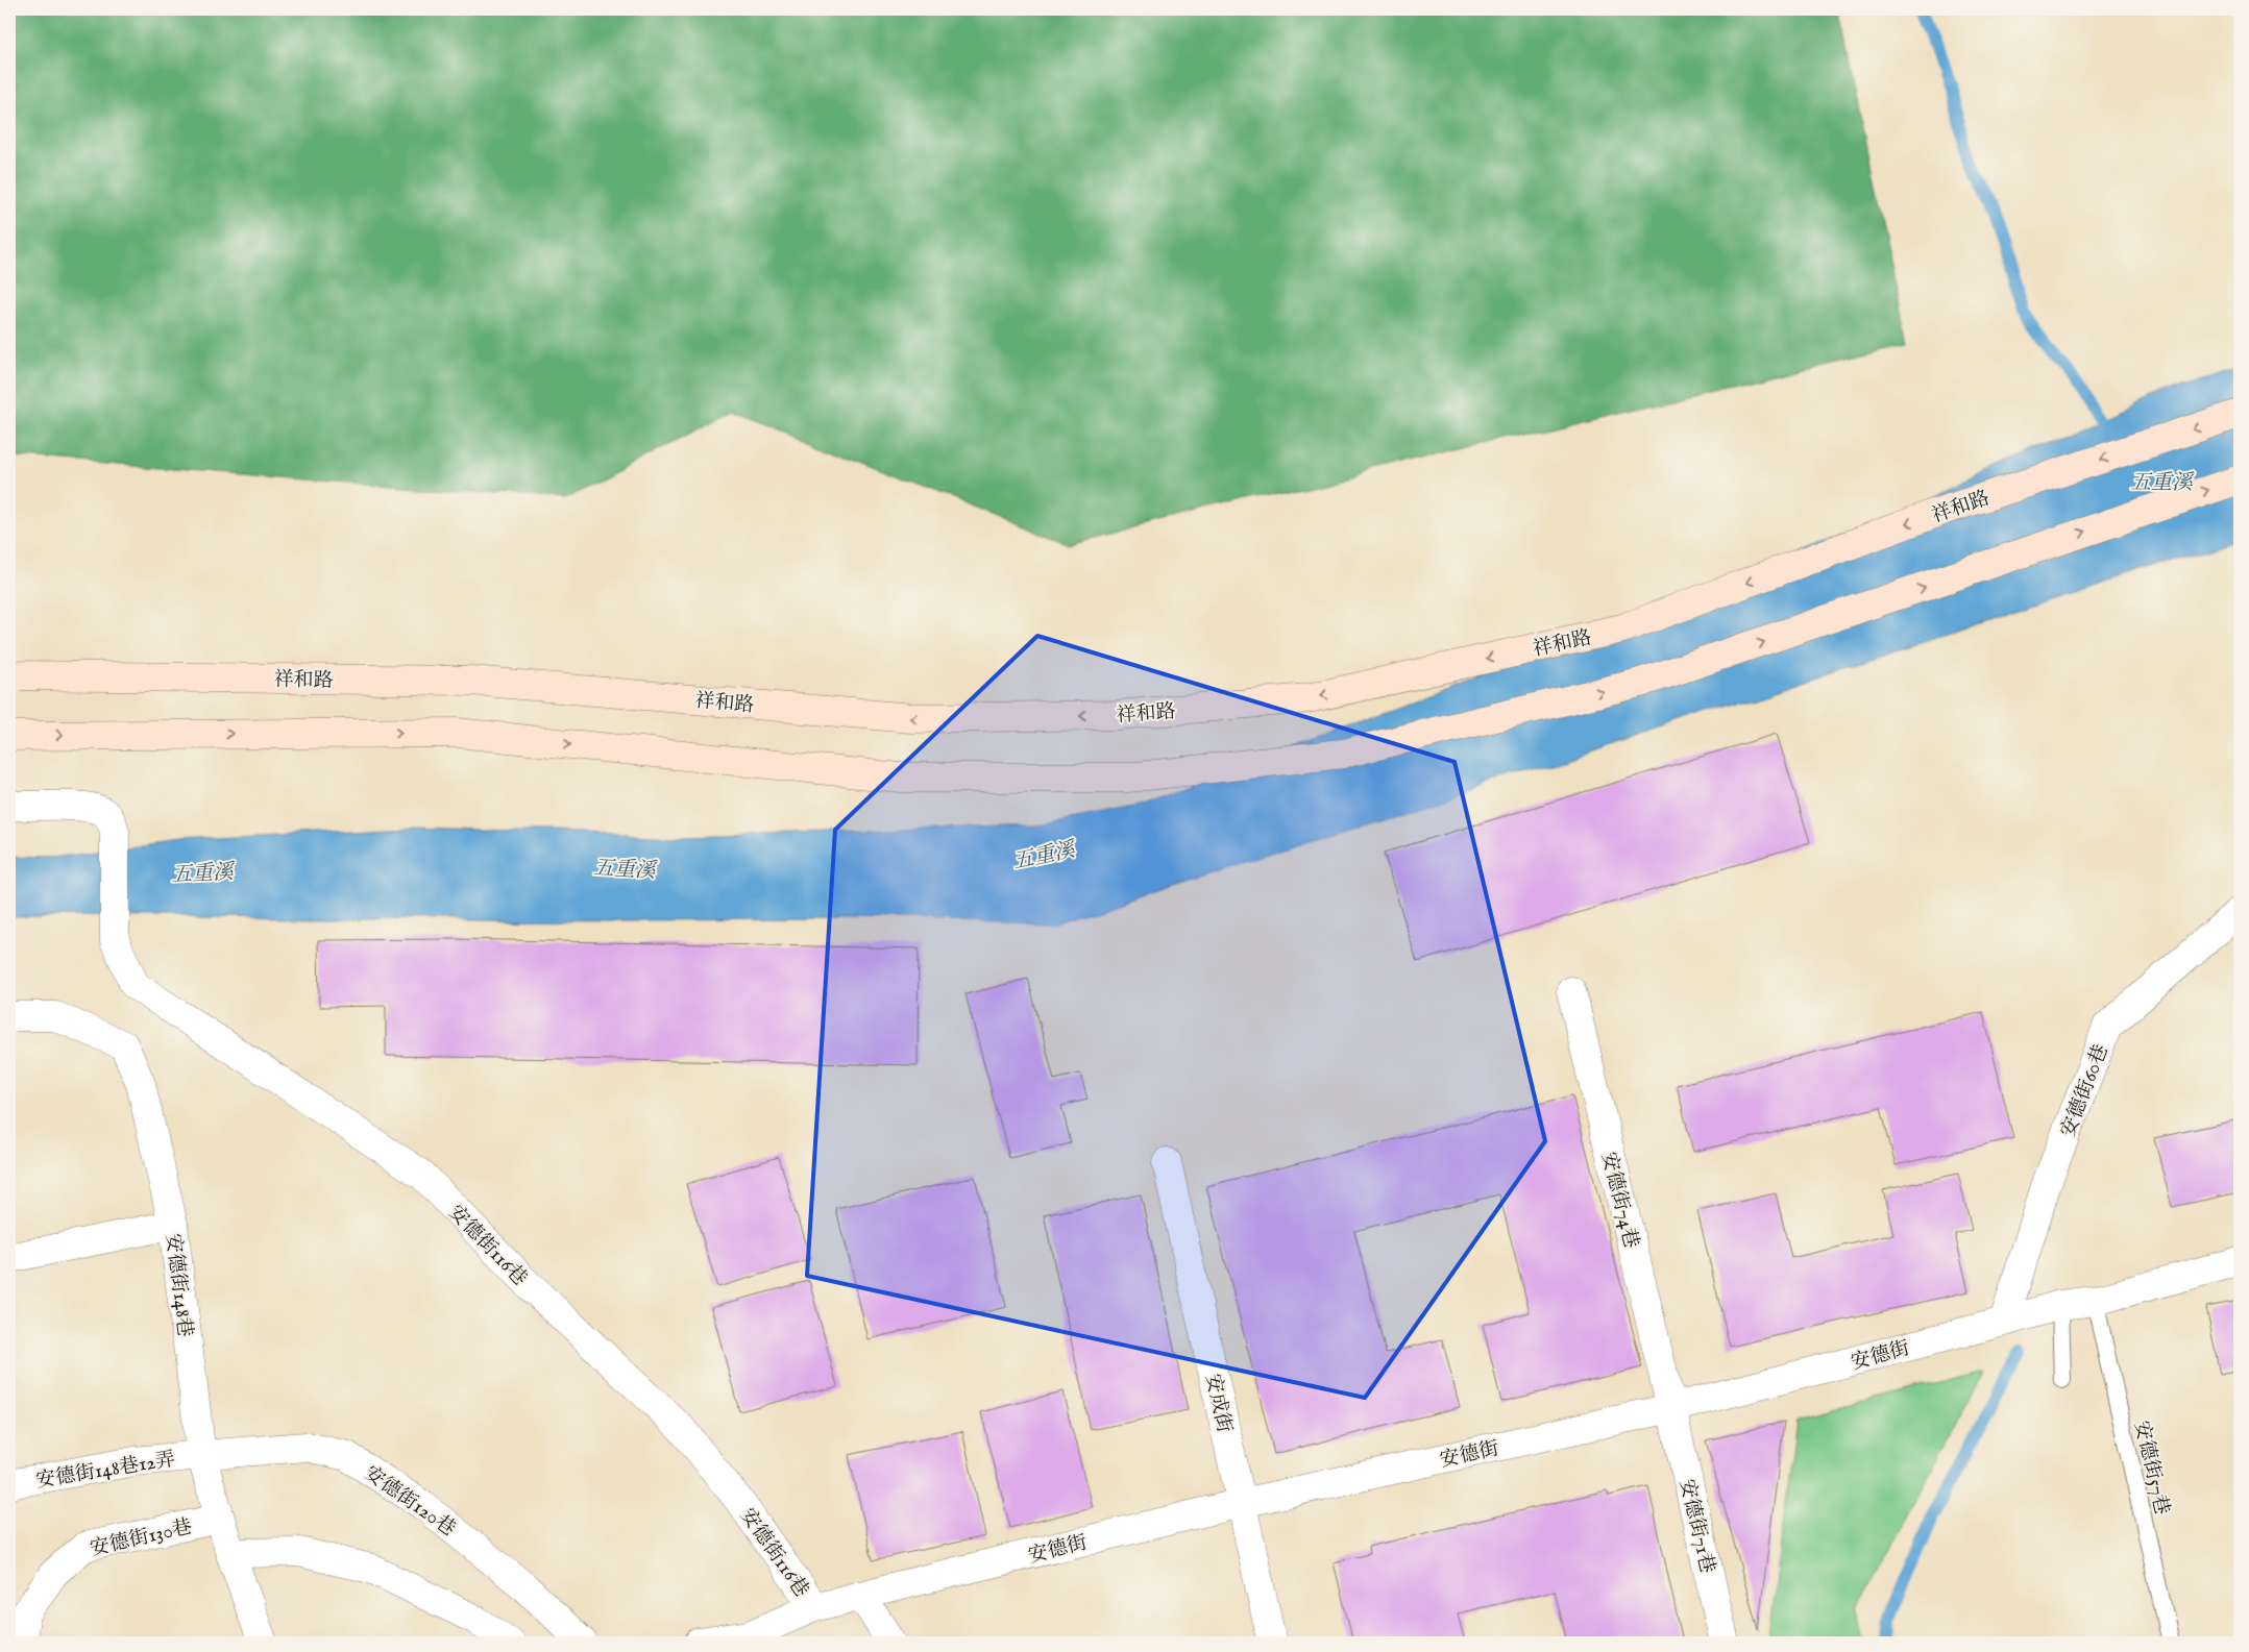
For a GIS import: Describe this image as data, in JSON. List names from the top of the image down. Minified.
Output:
{"streets":{"main road":["祥和路"],"street":["安德街60巷","安德街74巷","安德街116巷","安德街148巷","安德街","安成街","安德街148巷12弄","安德街120巷","安德街71巷","安德街130巷"],"lane":["安德街57巷"]},"crossings":[["安德街60巷","安德街"],["安德街74巷","安德街"],["安德街74巷","安德街71巷"],["安德街116巷","安德街"],["安德街148巷","安德街148巷12弄"],["安德街148巷","安德街120巷"],["安德街148巷","安德街130巷"],["安德街","安成街"],["安德街","安德街57巷"],["安德街","安德街71巷"],["安德街148巷12弄","安德街120巷"]],"water":["五重溪"]}
